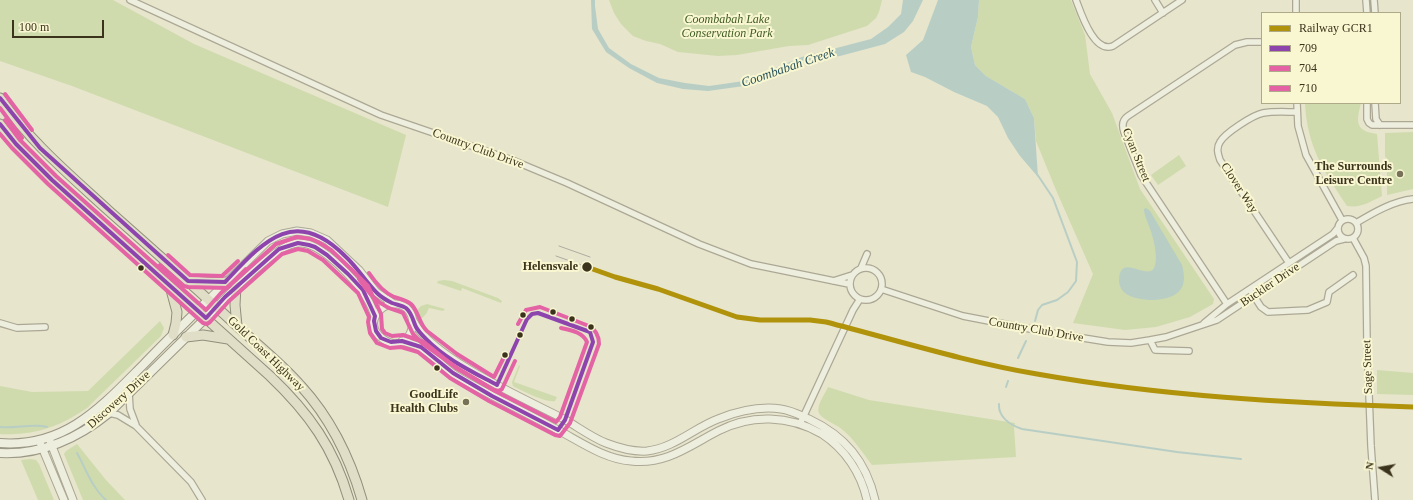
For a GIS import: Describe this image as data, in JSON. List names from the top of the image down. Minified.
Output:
{"streets":{"highway":["Gold Coast Highway"],"main road":["Discovery Drive"],"street":["Country Club Drive","Cyan Street","Clover Way","Buckler Drive","Sage Street"]},"crossings":[["Country Club Drive","Buckler Drive"],["Cyan Street","Buckler Drive"],["Clover Way","Buckler Drive"],["Buckler Drive","Sage Street"],["Gold Coast Highway","Discovery Drive"]],"water":["Coombabah Creek"],"parks":["Coombabah Lake Conservation Park"],"places":["The Surrounds Leisure Centre","Helensvale","GoodLife Health Clubs"],"lines":["transit line 710","transit line 709","transit line 704","rail line GCR1"],"legend":["Railway GCR1","709","704","710"],"scale_bar":"100 m","north":"left"}
